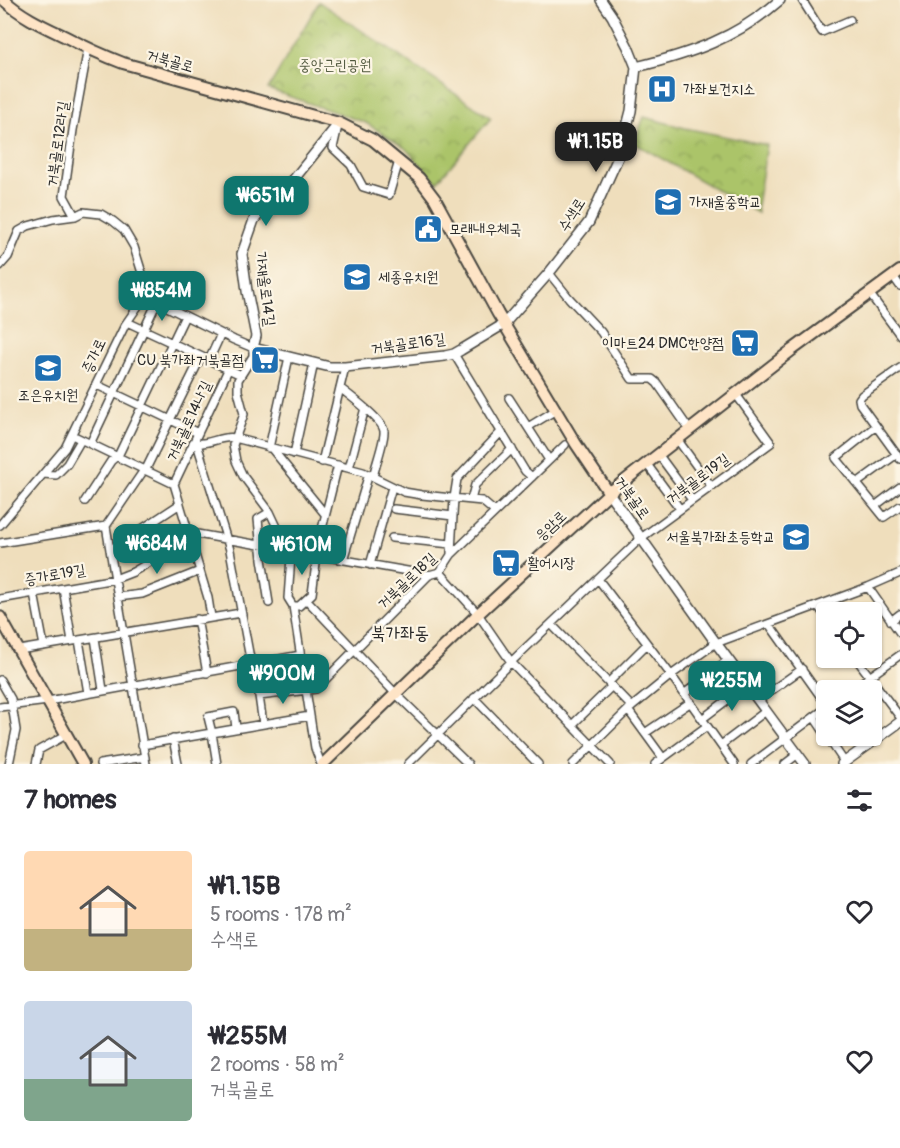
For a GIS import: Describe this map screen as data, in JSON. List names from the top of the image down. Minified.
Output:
{"streets":{"main road":["거북골로","응암로"],"street":["거북골로12라길","수색로","가재울로14길","거북골로16길","증가로","거북골로14나길","거북골로19길","증가로19길","거북골로18길"]},"crossings":[["거북골로","거북골로12라길"],["거북골로","수색로"],["거북골로","가재울로14길"],["거북골로","거북골로16길"],["거북골로","거북골로19길"],["거북골로","응암로"],["수색로","거북골로16길"],["가재울로14길","거북골로16길"],["거북골로19길","응암로"]],"districts":["북가좌동"],"parks":["중앙근린공원"],"places":{"hospital":["가좌보건지소"],"school or university":["가재울중학교","세종유치원","조은유치원","서울북가좌초등학교"],"public building":["모래내우체국"],"supermarket":["이마트24 DMC한양점","CU 북가좌거북골점","활어시장"]},"page":{"price":["₩1.15B","₩651M","₩854M","₩684M","₩610M","₩900M","₩255M"],"heading":"7 homes","list":[{"name":"₩1.15B","note":"5 rooms · 178 m² · 수색로"},{"name":"₩255M","note":"2 rooms · 58 m² · 거북골로"}]}}
